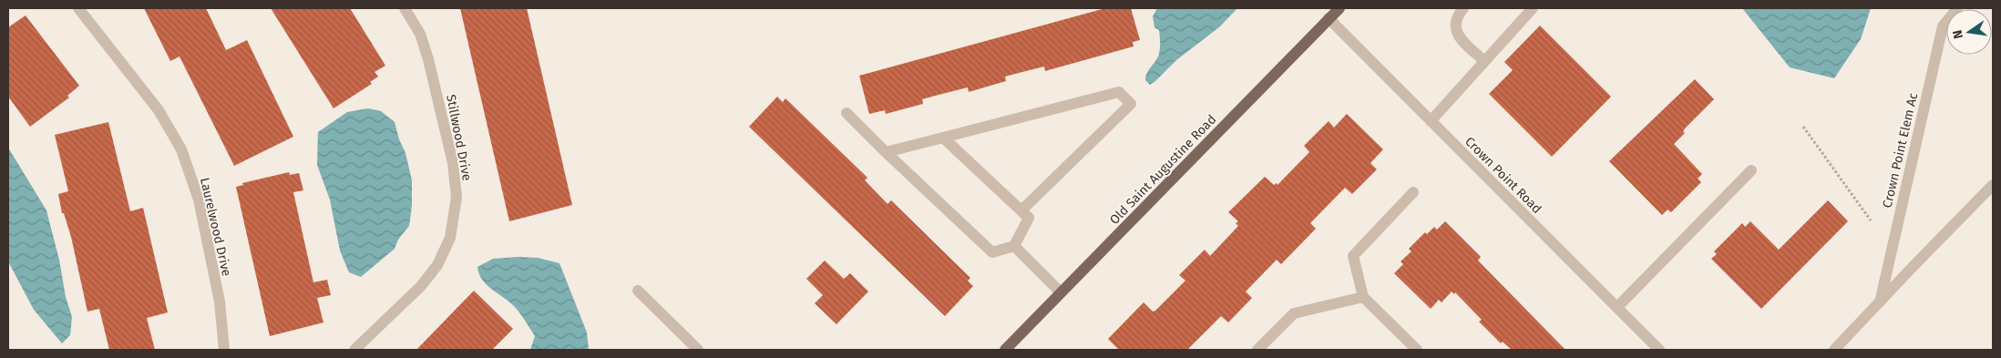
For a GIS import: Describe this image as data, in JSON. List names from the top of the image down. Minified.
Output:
{"streets":{"main road":["Old Saint Augustine Road"],"street":["Stillwood Drive","Crown Point Elem Ac","Crown Point Road","Laurelwood Drive"]},"crossings":[["Old Saint Augustine Road","Crown Point Road"]],"north":"left"}
